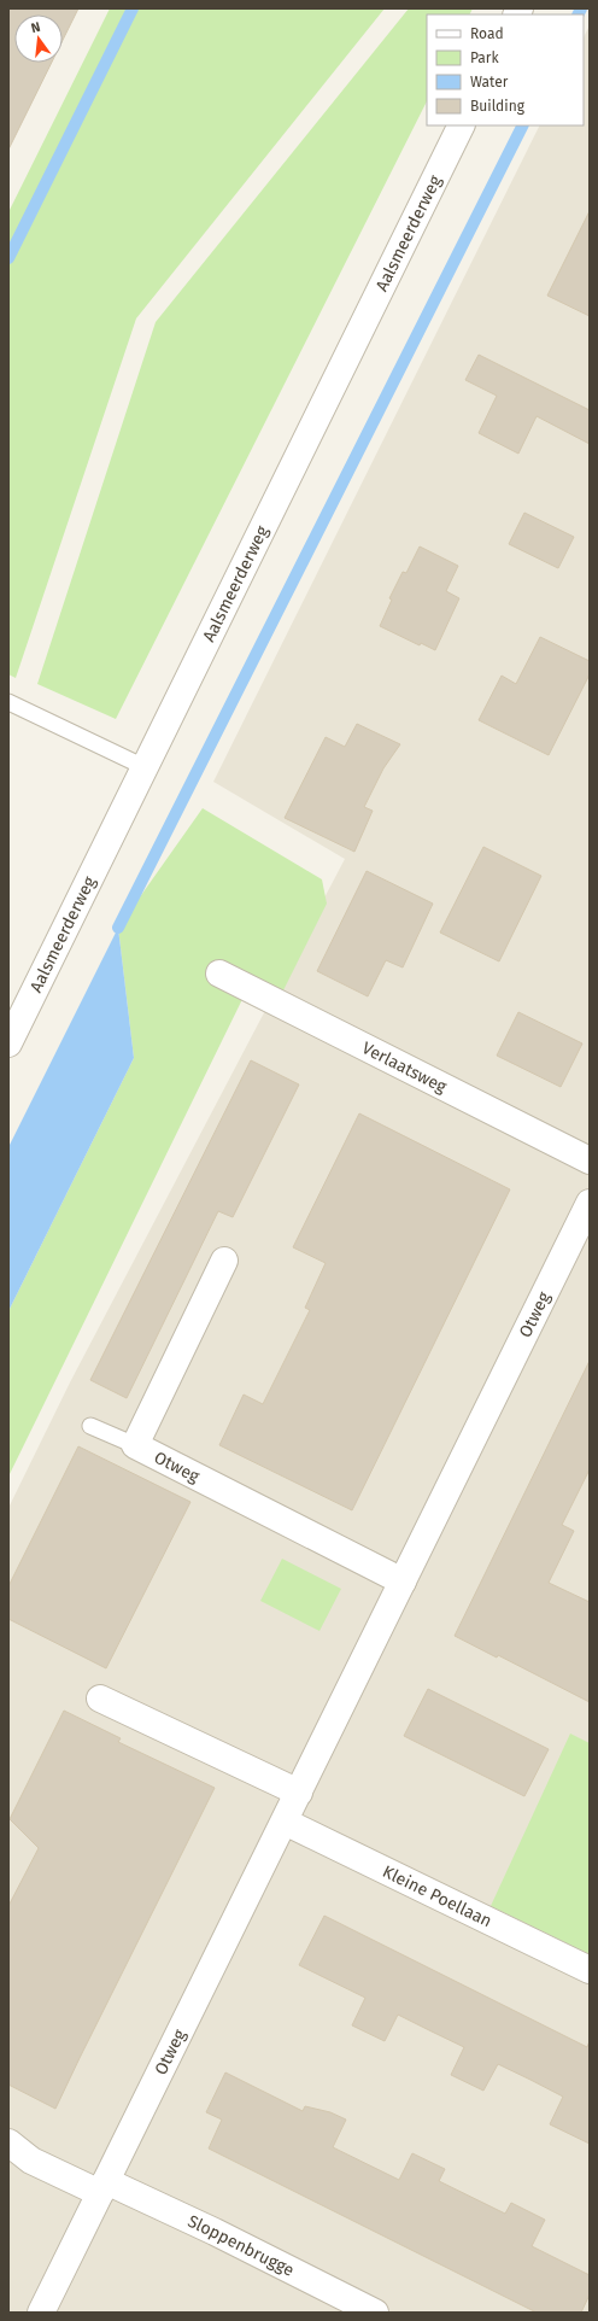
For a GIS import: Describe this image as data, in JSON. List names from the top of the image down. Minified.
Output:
{"streets":{"street":["Aalsmeerderweg","Verlaatsweg","Otweg","Kleine Poellaan","Sloppenbrugge"]},"crossings":[["Otweg","Kleine Poellaan"],["Otweg","Sloppenbrugge"]],"legend":["Road","Park","Water","Building"],"north":"top"}
